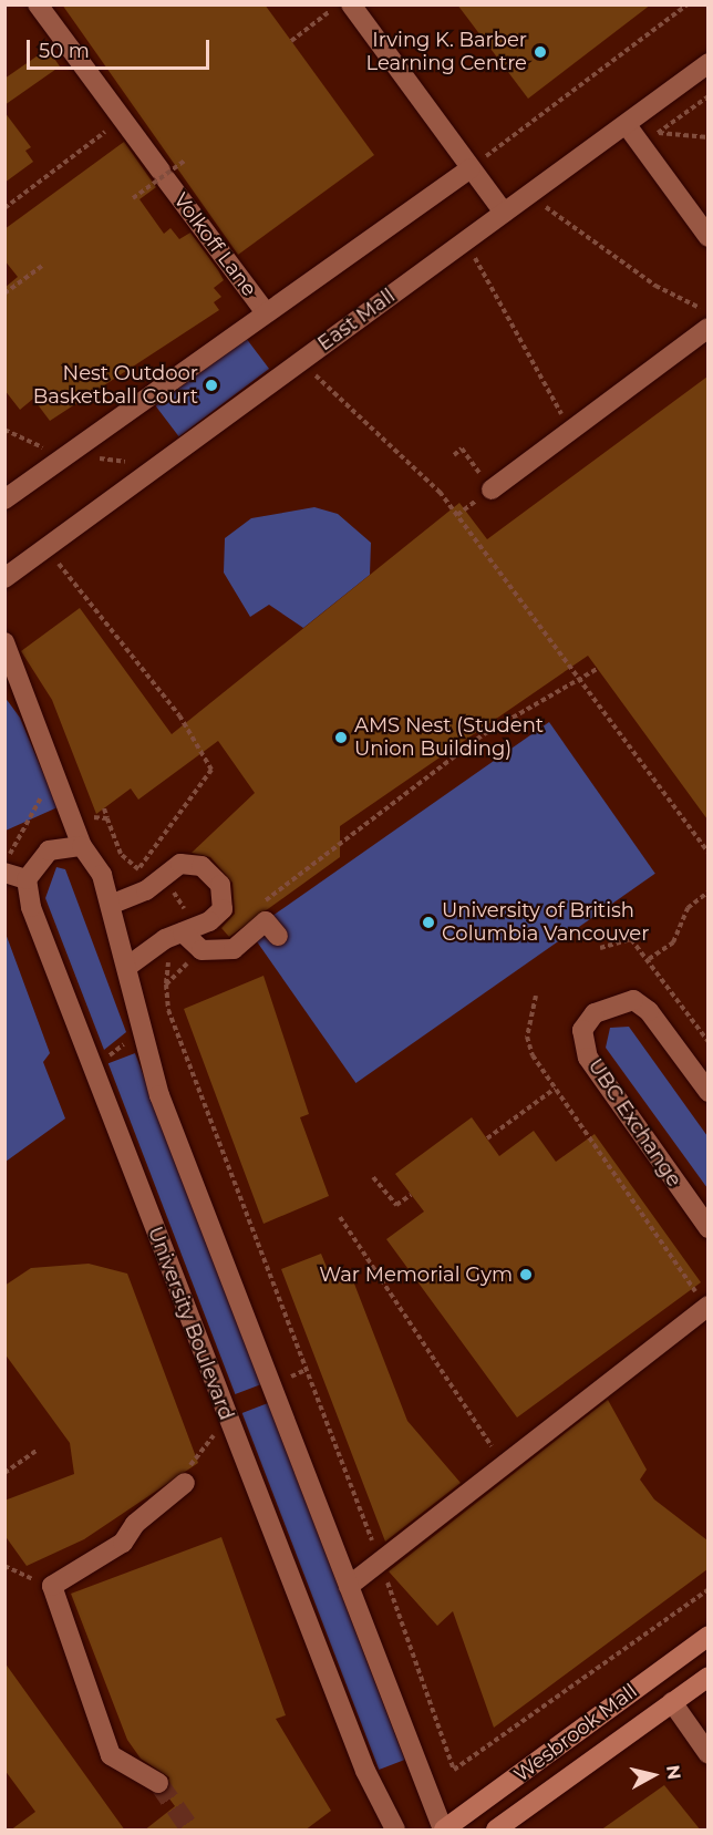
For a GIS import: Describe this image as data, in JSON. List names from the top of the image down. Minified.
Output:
{"streets":{"main road":["Wesbrook Mall"],"street":["Volkoff Lane","East Mall","UBC Exchange","University Boulevard"]},"places":["Irving K. Barber Learning Centre","Nest Outdoor Basketball Court","AMS Nest (Student Union Building)","University of British Columbia Vancouver","War Memorial Gym"],"scale_bar":"50 m","north":"right"}
